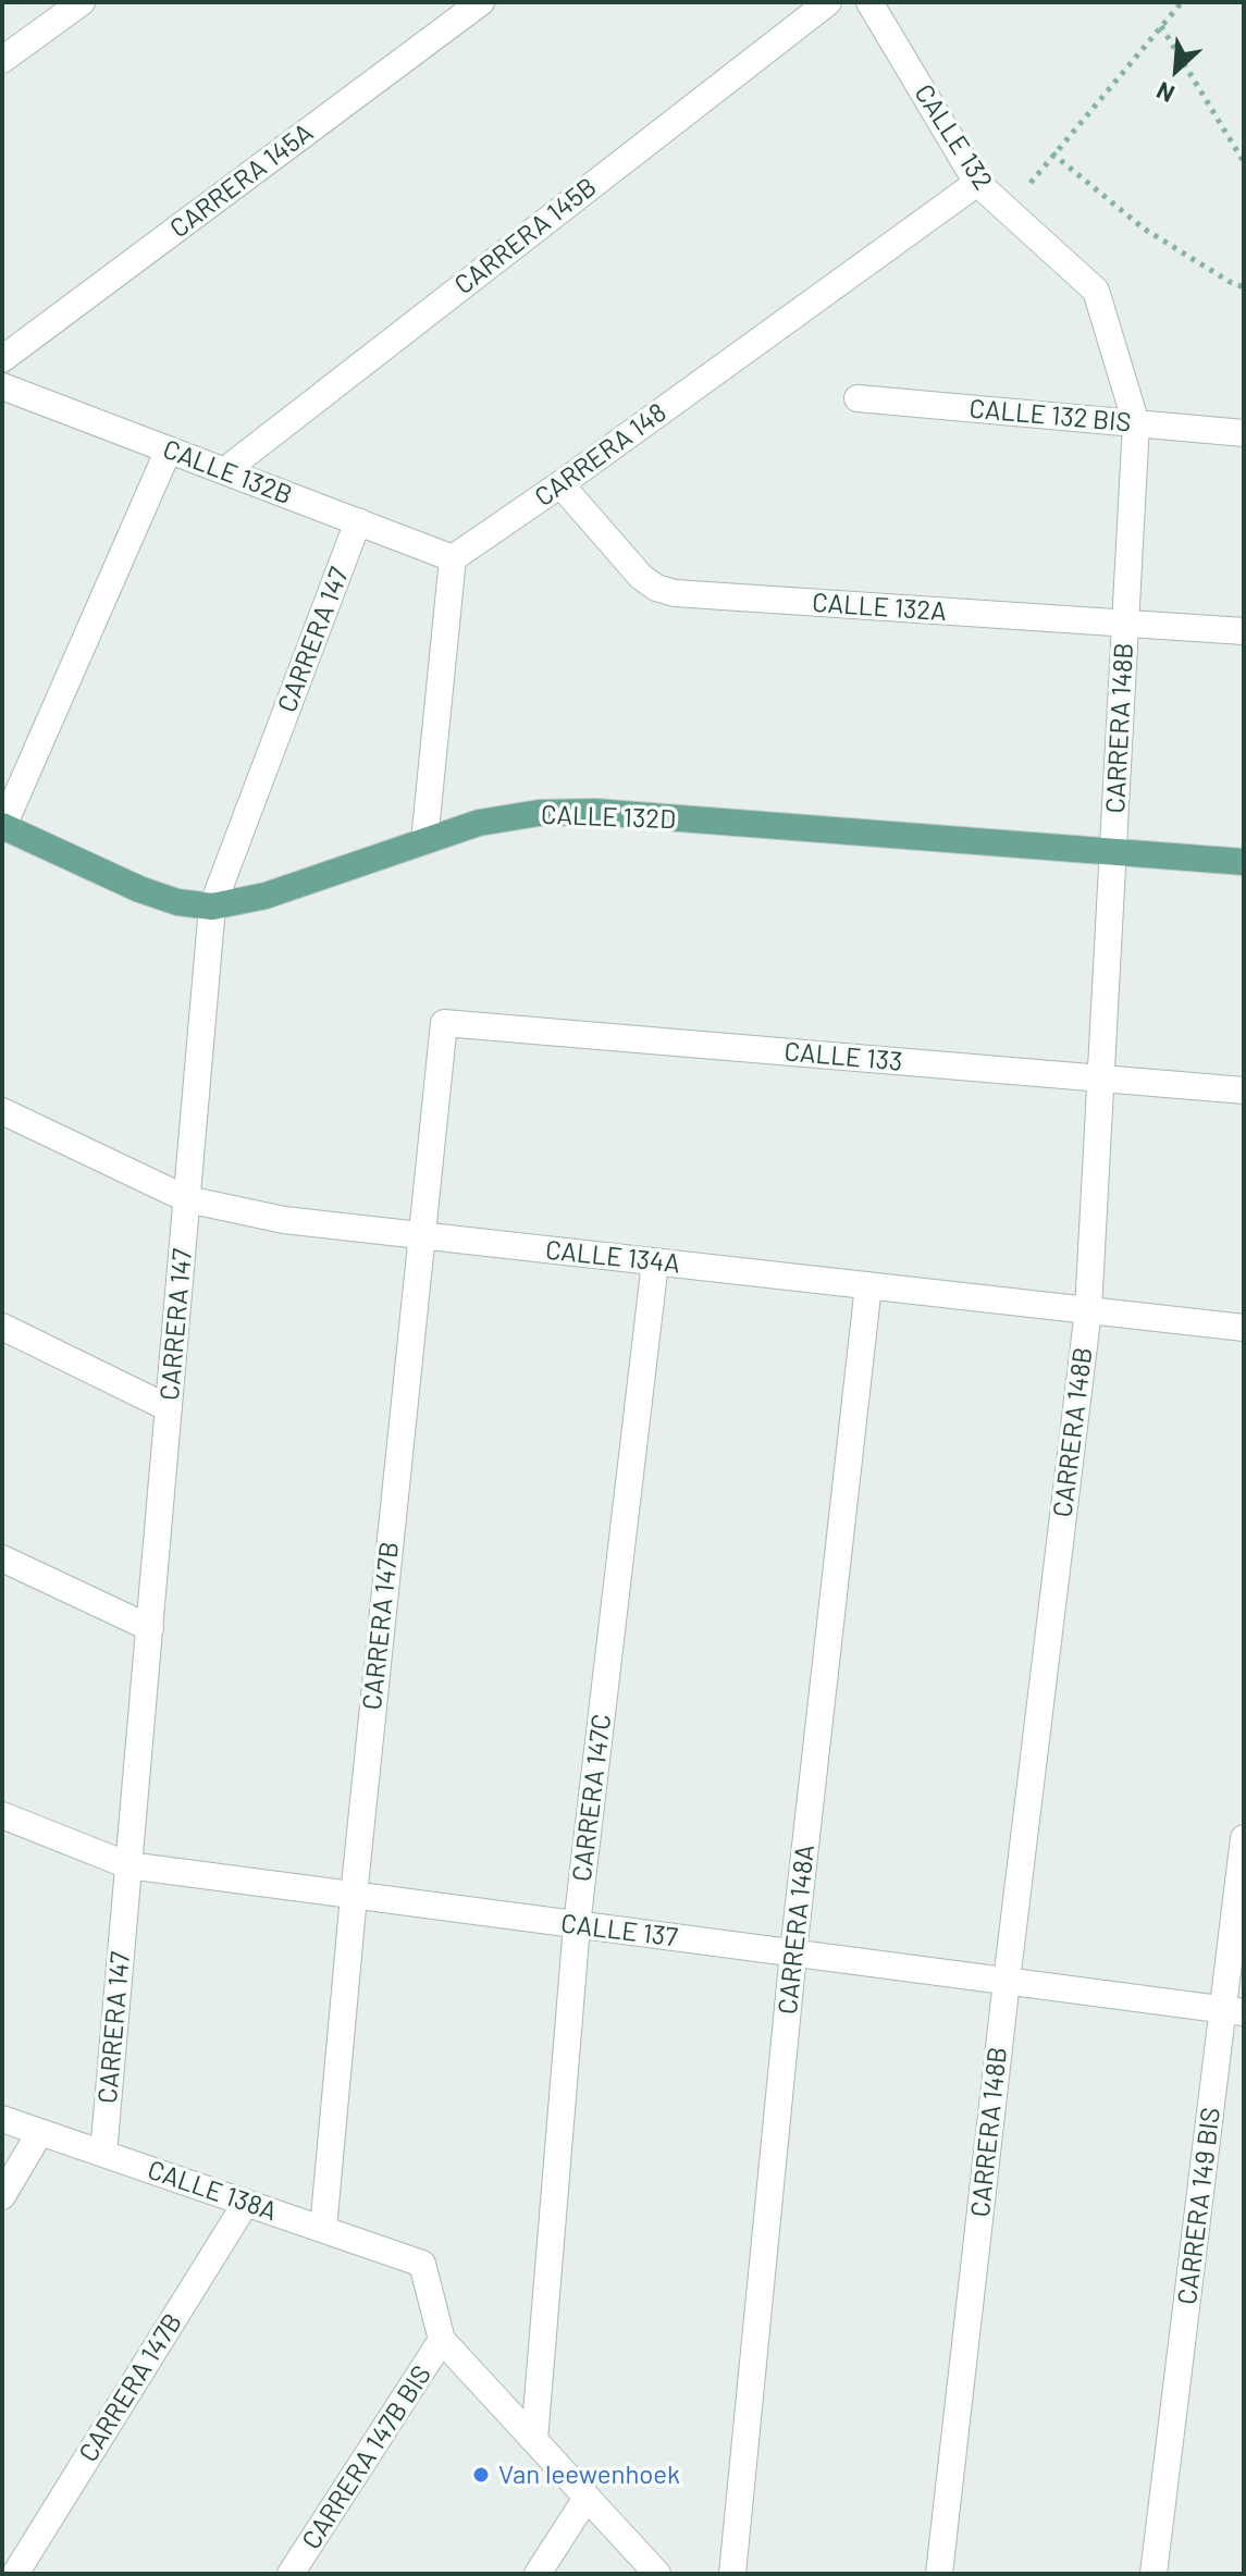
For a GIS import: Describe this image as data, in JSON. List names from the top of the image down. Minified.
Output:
{"streets":{"main road":["CALLE 132D"],"street":["CALLE 132","CARRERA 145A","CARRERA 145B","CALLE 132 BIS","CARRERA 148","CALLE 132B","CALLE 132A","CARRERA 147","CARRERA 148B","CALLE 133","CALLE 134A","CARRERA 147B","CARRERA 147C","CARRERA 148A","CALLE 137","CALLE 138A","CARRERA 149 BIS","CARRERA 147B BIS"]},"crossings":[["CALLE 132","CARRERA 148"],["CALLE 132","CARRERA 148B"],["CARRERA 145B","CALLE 132B"],["CALLE 132 BIS","CARRERA 148B"],["CARRERA 148","CALLE 132B"],["CARRERA 148","CALLE 132A"],["CALLE 132B","CARRERA 147"],["CALLE 132A","CARRERA 148B"],["CARRERA 147","CALLE 132D"],["CARRERA 147","CALLE 134A"],["CARRERA 147","CALLE 137"],["CARRERA 147","CALLE 138A"],["CARRERA 148B","CALLE 132D"],["CARRERA 148B","CALLE 133"],["CARRERA 148B","CALLE 134A"],["CARRERA 148B","CALLE 137"],["CALLE 133","CARRERA 147B"],["CALLE 134A","CARRERA 147B"],["CALLE 134A","CARRERA 147C"],["CALLE 134A","CARRERA 148A"],["CARRERA 147B","CALLE 137"],["CARRERA 147B","CALLE 138A"],["CARRERA 147C","CALLE 137"],["CARRERA 148A","CALLE 137"],["CALLE 137","CARRERA 149 BIS"],["CALLE 138A","CARRERA 147B BIS"]],"places":["Van leewenhoek"],"north":"bottom left"}
